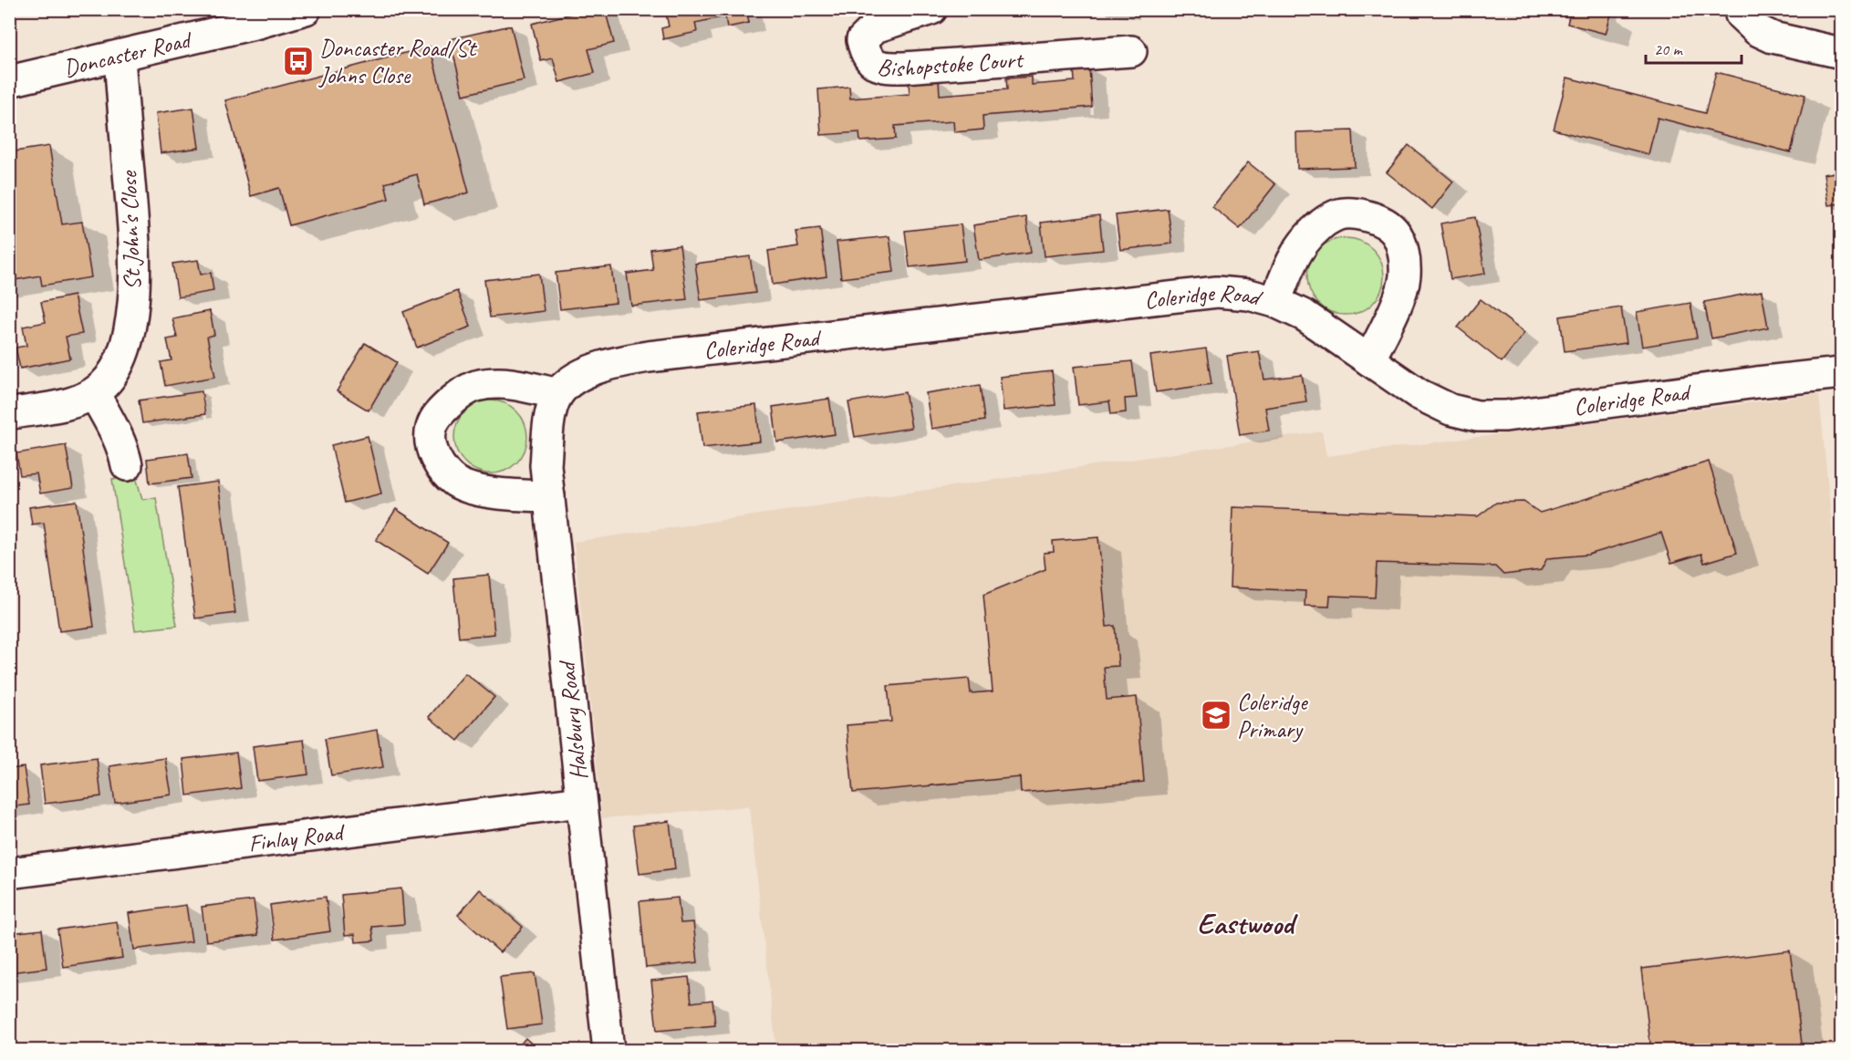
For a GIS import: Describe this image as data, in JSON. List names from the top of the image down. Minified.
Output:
{"streets":{"street":["Doncaster Road","Bishopstoke Court","St John's Close","Coleridge Road","Halsbury Road","Finlay Road"]},"crossings":[["Doncaster Road","St John's Close"],["Coleridge Road","Halsbury Road"],["Halsbury Road","Finlay Road"]],"districts":["Eastwood"],"places":{"bus stop":["Doncaster Road/St Johns Close"],"school or university":["Coleridge Primary"]},"scale_bar":"20 m"}
